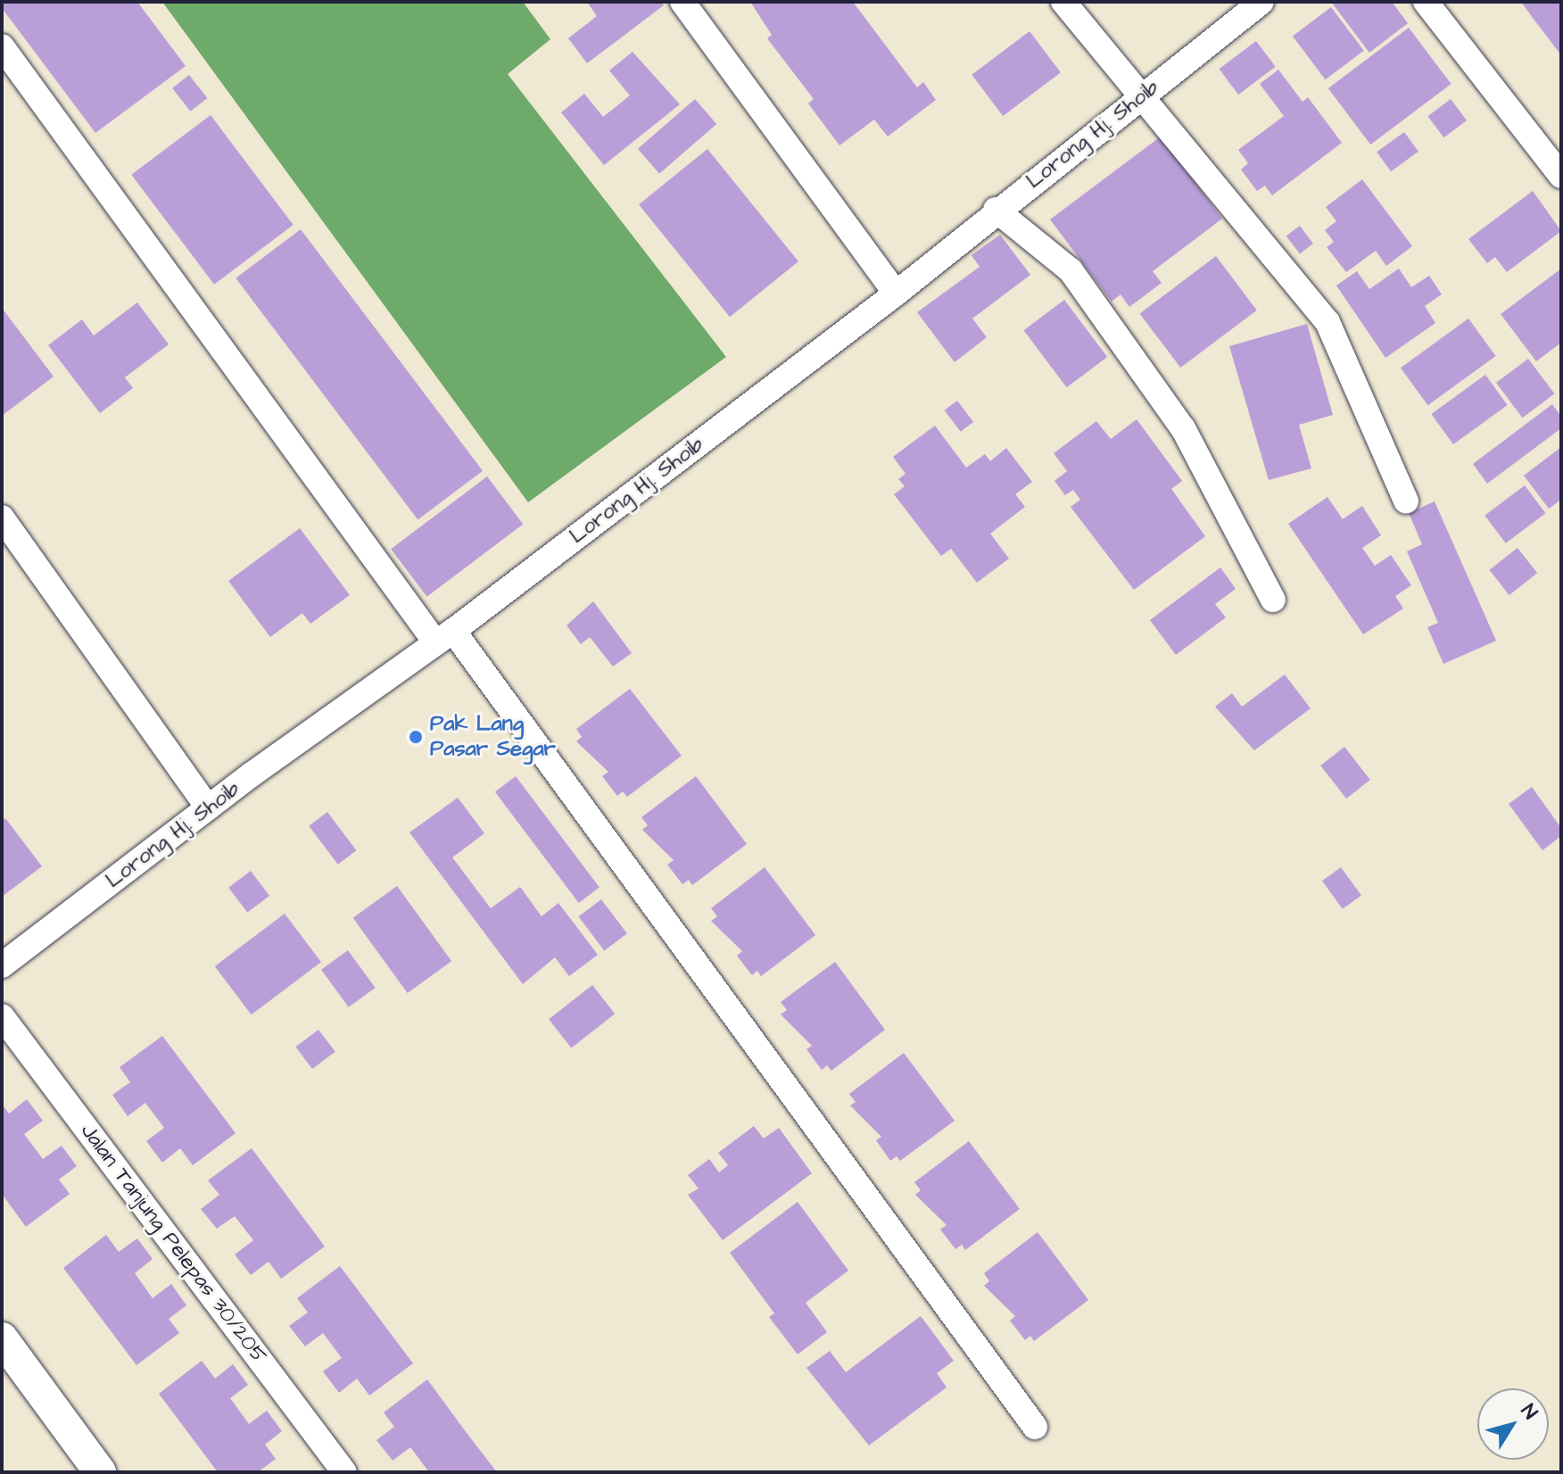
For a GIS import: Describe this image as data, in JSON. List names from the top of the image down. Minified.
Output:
{"streets":{"street":["Lorong Hj. Shoib","Jalan Tanjung Pelepas 30/205"]},"places":["Pak Lang Pasar Segar"],"north":"top right"}
